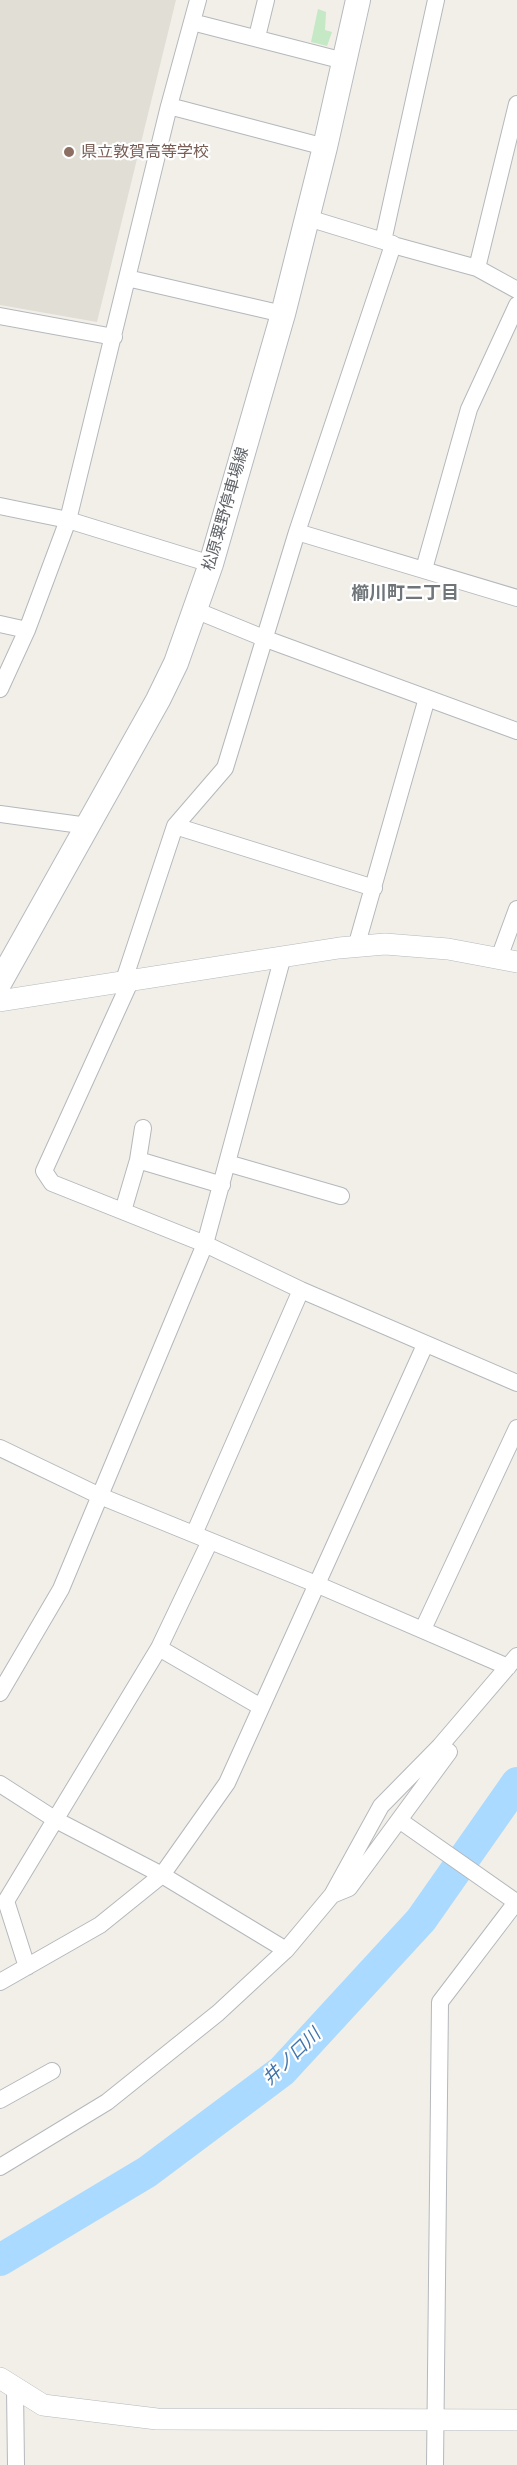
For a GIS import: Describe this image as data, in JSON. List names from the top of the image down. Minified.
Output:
{"streets":{"main road":["松原粟野停車場線"]},"districts":["櫛川町二丁目"],"water":["井ノ口川"],"places":["県立敦賀高等学校"]}
